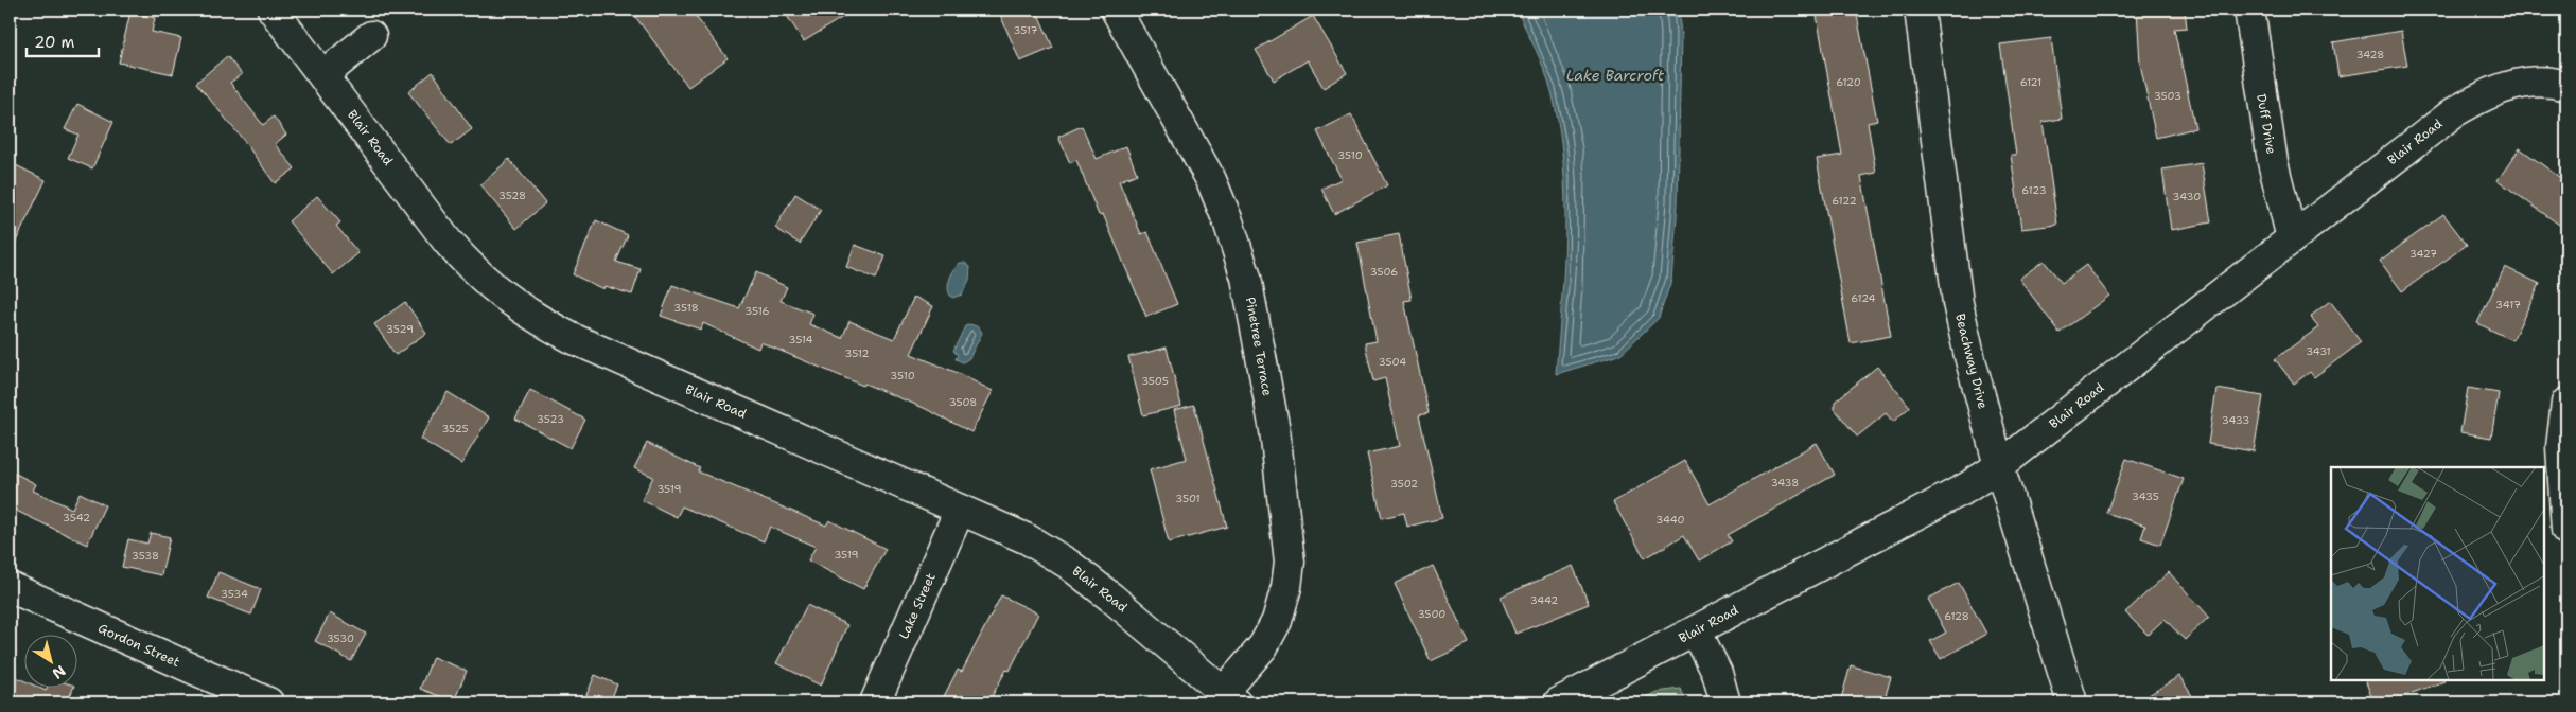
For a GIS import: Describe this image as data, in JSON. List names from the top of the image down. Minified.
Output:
{"streets":{"street":["Duff Drive","Blair Road","Pinetree Terrace","Beachway Drive","Lake Street","Gordon Street"]},"crossings":[["Duff Drive","Blair Road"],["Blair Road","Pinetree Terrace"],["Blair Road","Beachway Drive"],["Blair Road","Lake Street"]],"water":["Lake Barcroft"],"house_numbers":["3517","3428","6120","6121","3503","3510","6123","3528","3430","6122","3427","3506","6124","3417","3518","3516","3529","3514","3431","3512","3504","3510","3505","3508","3523","3433","3525","3438","3502","3519","3435","3501","3542","3440","3519","3538","3534","3442","3500","6128","3530"],"scale_bar":"20 m","north":"bottom right"}
